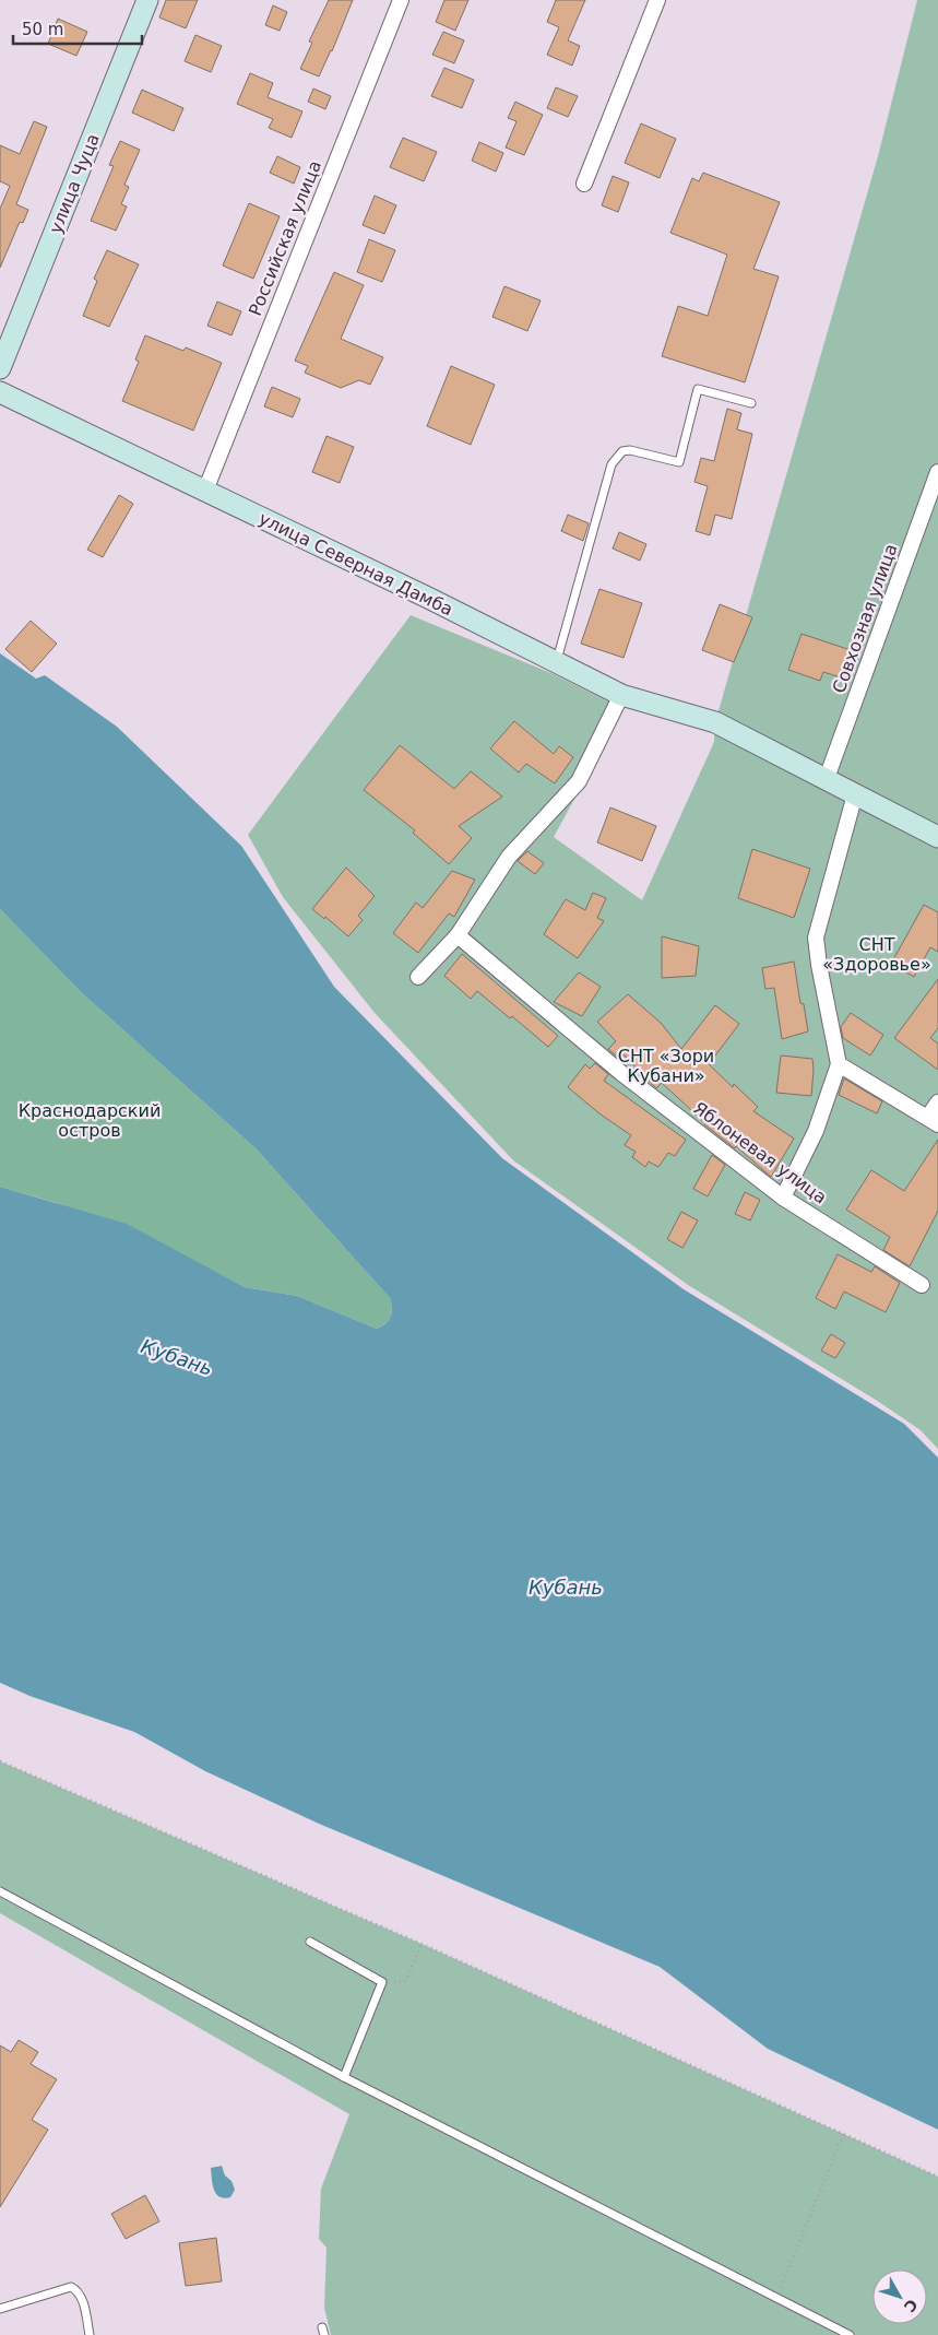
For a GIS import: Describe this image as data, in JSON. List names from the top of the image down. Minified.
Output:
{"streets":{"street":["улица Чуца","Российская улица","улица Северная Дамба","Совхозная улица","Яблоневая улица"]},"crossings":[["Российская улица","улица Северная Дамба"],["улица Северная Дамба","Совхозная улица"]],"water":["Кубань"],"parks":["СНТ «Здоровье»","СНТ «Зори Кубани»","Краснодарский остров"],"scale_bar":"50 m","north":"bottom right"}
